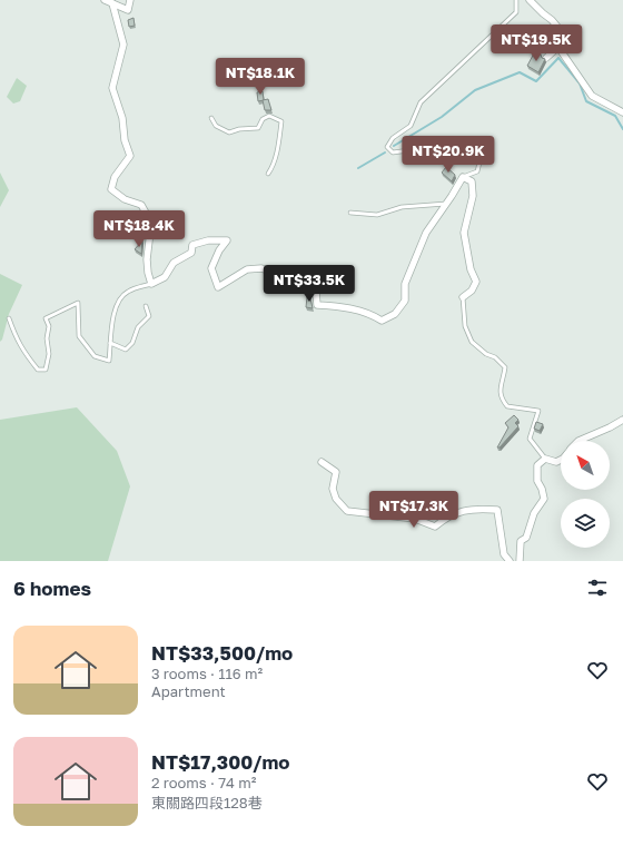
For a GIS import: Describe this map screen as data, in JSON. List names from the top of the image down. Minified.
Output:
{"north":"top left","page":{"price":["NT$19.5K","NT$18.1K","NT$20.9K","NT$18.4K","NT$33.5K","NT$17.3K"],"heading":"6 homes","list":[{"name":"NT$33,500/mo","note":"3 rooms · 116 m² · Apartment"},{"name":"NT$17,300/mo","note":"2 rooms · 74 m² · 東關路四段128巷"}]}}
